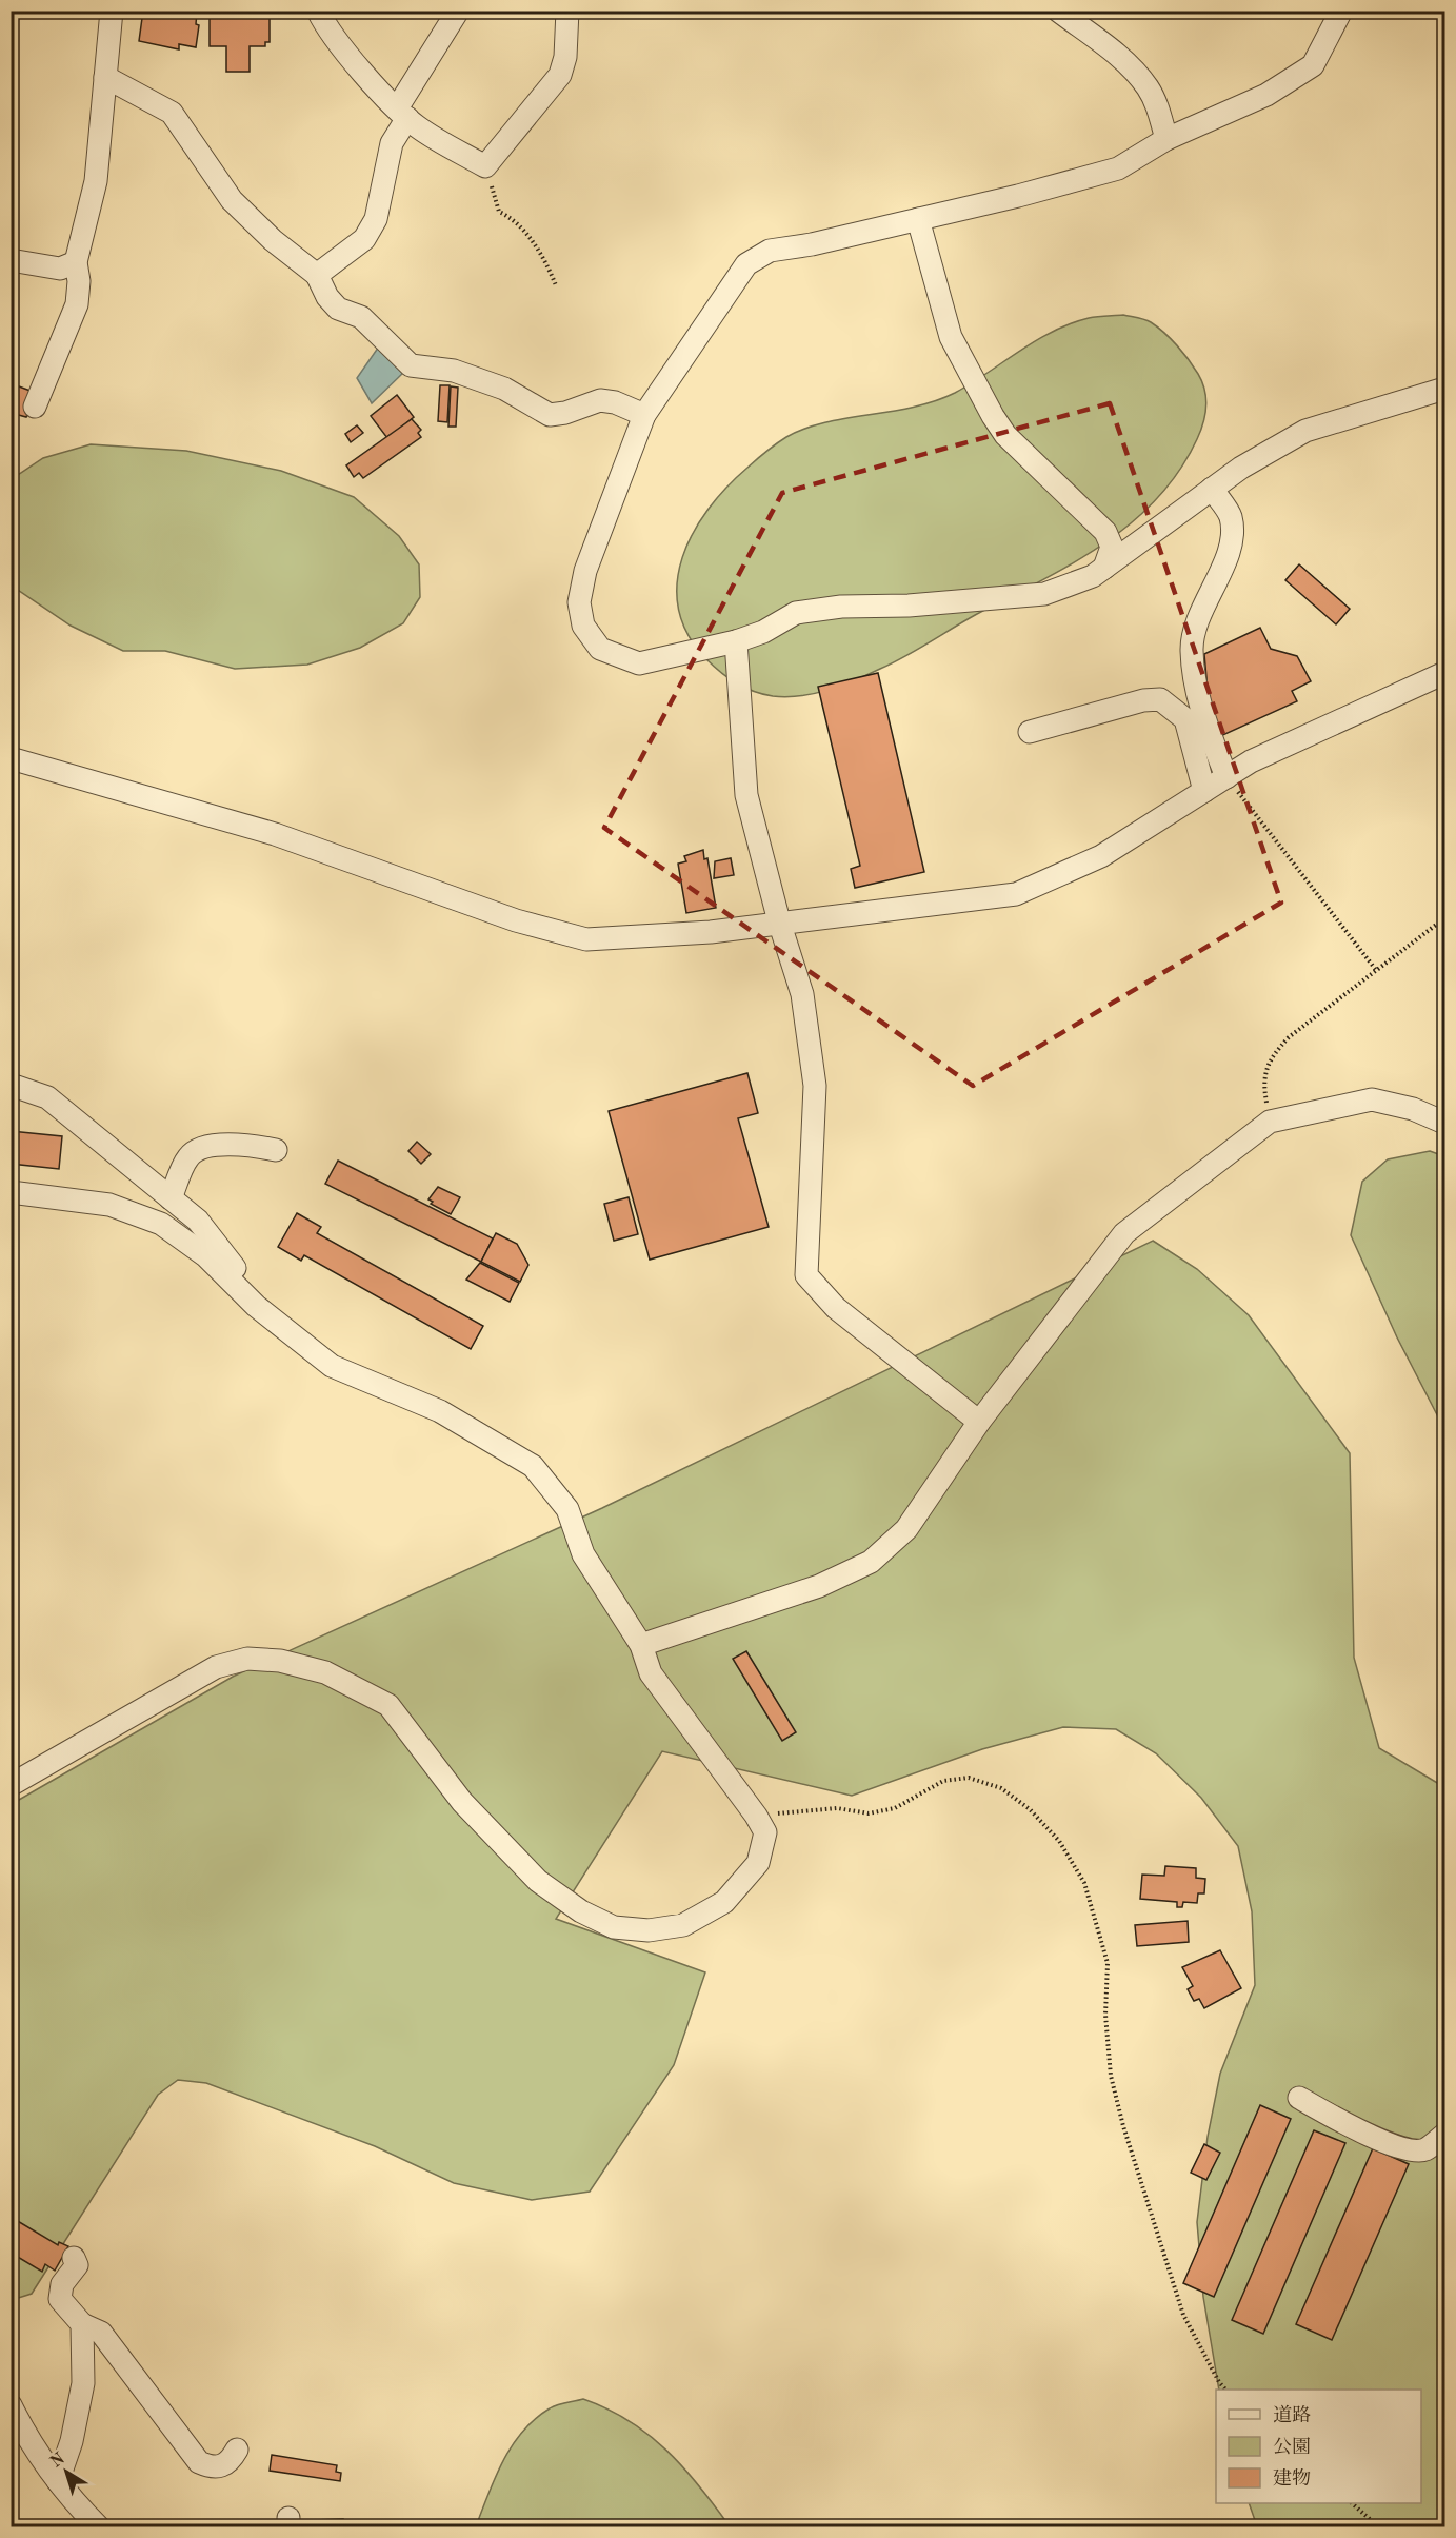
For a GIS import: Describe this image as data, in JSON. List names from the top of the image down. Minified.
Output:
{"legend":["道路","公園","建物"],"north":"top left"}
